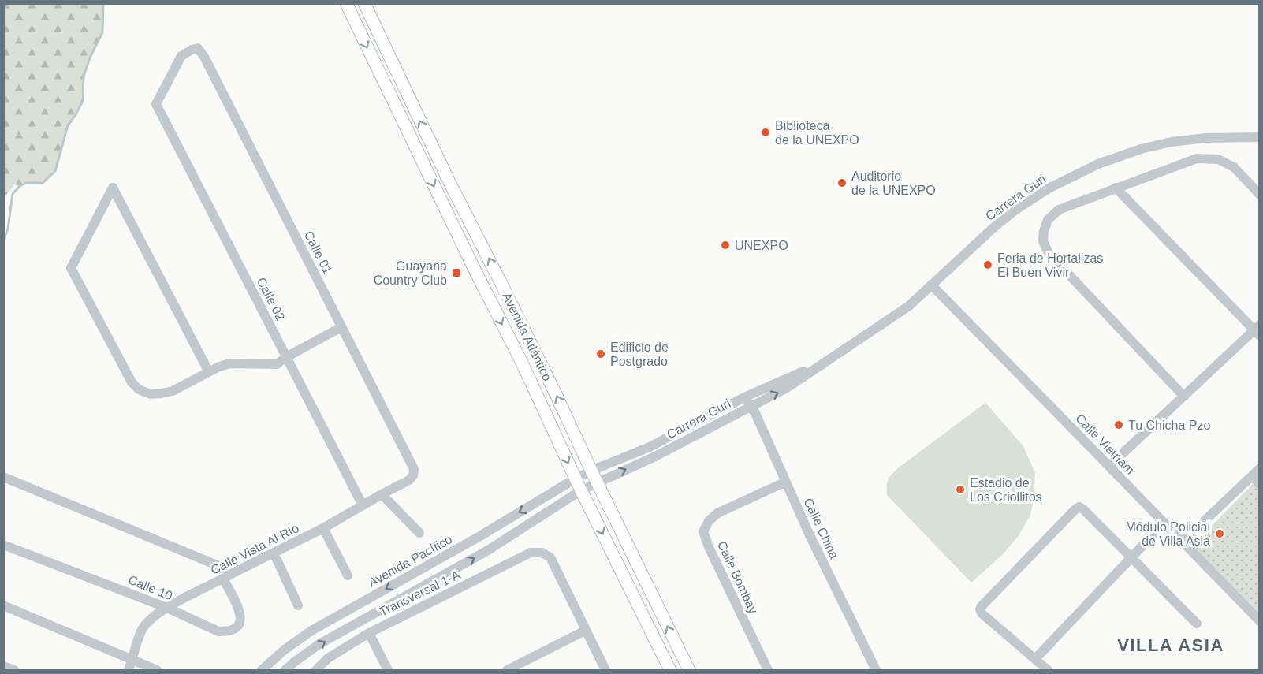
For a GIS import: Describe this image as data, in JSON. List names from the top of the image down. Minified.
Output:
{"streets":{"main road":["Avenida Atlántico"],"street":["Carrera Guri","Calle 01","Calle 02","Calle Vietnam","Calle China","Calle Vista Al Río","Avenida Pacífico","Calle Bombay","Calle 10","Transversal 1-A"]},"crossings":[["Carrera Guri","Avenida Atlántico"],["Carrera Guri","Calle Vietnam"],["Carrera Guri","Calle China"],["Carrera Guri","Avenida Pacífico"],["Calle 01","Calle 02"],["Calle 01","Calle Vista Al Río"],["Calle 02","Calle Vista Al Río"],["Avenida Atlántico","Avenida Pacífico"],["Calle China","Calle Bombay"],["Calle Vista Al Río","Calle 10"]],"districts":["VILLA ASIA"],"places":{"other":["Biblioteca de la UNEXPO","Auditorio de la UNEXPO","UNEXPO","Feria de Hortalizas El Buen Vivir","Edificio de Postgrado","Tu Chicha Pzo","Estadio de Los Criollitos","Módulo Policial de Villa Asia"],"transit":["Guayana Country Club"]}}
